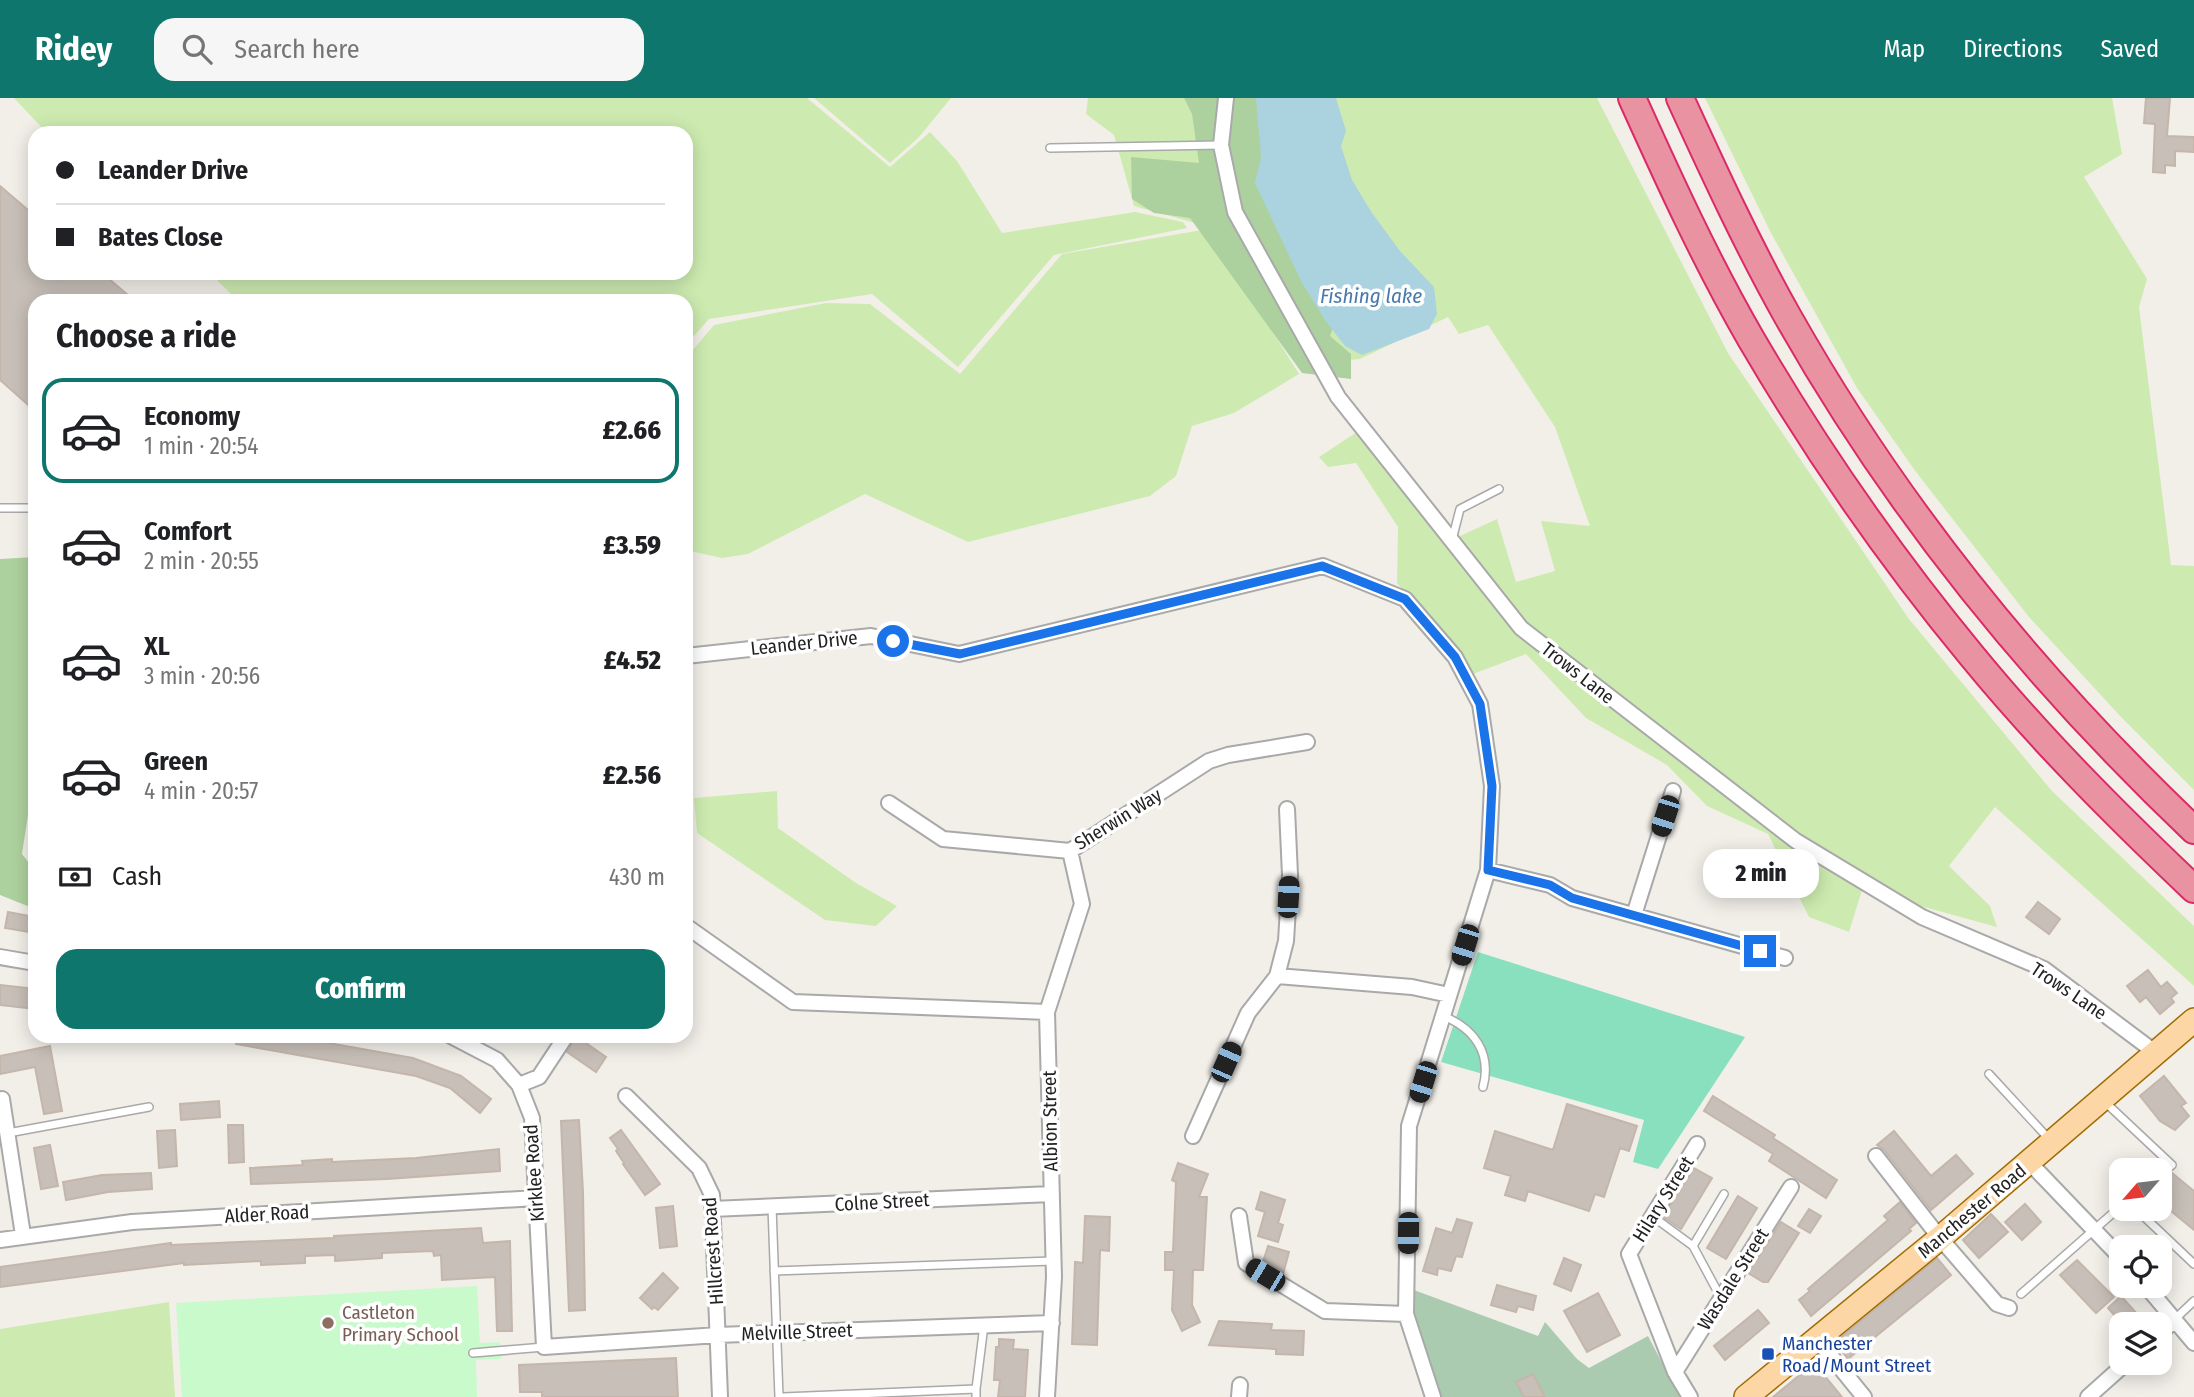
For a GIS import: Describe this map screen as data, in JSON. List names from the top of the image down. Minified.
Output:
{"streets":{"main road":["Manchester Road"],"street":["Leander Drive","Trows Lane","Sherwin Way","Albion Street","Kirklee Road","Hilary Street","Colne Street","Alder Road","Hillcrest Road","Wasdale Street","Melville Street"]},"crossings":[["Trows Lane","Manchester Road"],["Sherwin Way","Albion Street"],["Albion Street","Colne Street"],["Albion Street","Melville Street"],["Kirklee Road","Alder Road"],["Kirklee Road","Melville Street"],["Hilary Street","Wasdale Street"],["Colne Street","Hillcrest Road"],["Hillcrest Road","Melville Street"]],"water":["Fishing lake"],"places":{"other":["Castleton Primary School"],"transit":["Manchester Road/Mount Street"]},"north":"bottom left","page":{"header":"Ridey","search":"Search here","nav":["Map","Directions","Saved"],"banner":["Leander Drive","Bates Close"],"heading":"Choose a ride","list":[{"name":"Economy","note":"1 min · 20:54","value":"£2.66"},{"name":"Comfort","note":"2 min · 20:55","value":"£3.59"},{"name":"XL","note":"3 min · 20:56","value":"£4.52"},{"name":"Green","note":"4 min · 20:57","value":"£2.56"}],"pay":["Cash","430 m"],"bubble":"2 min","buttons":"Confirm"}}
